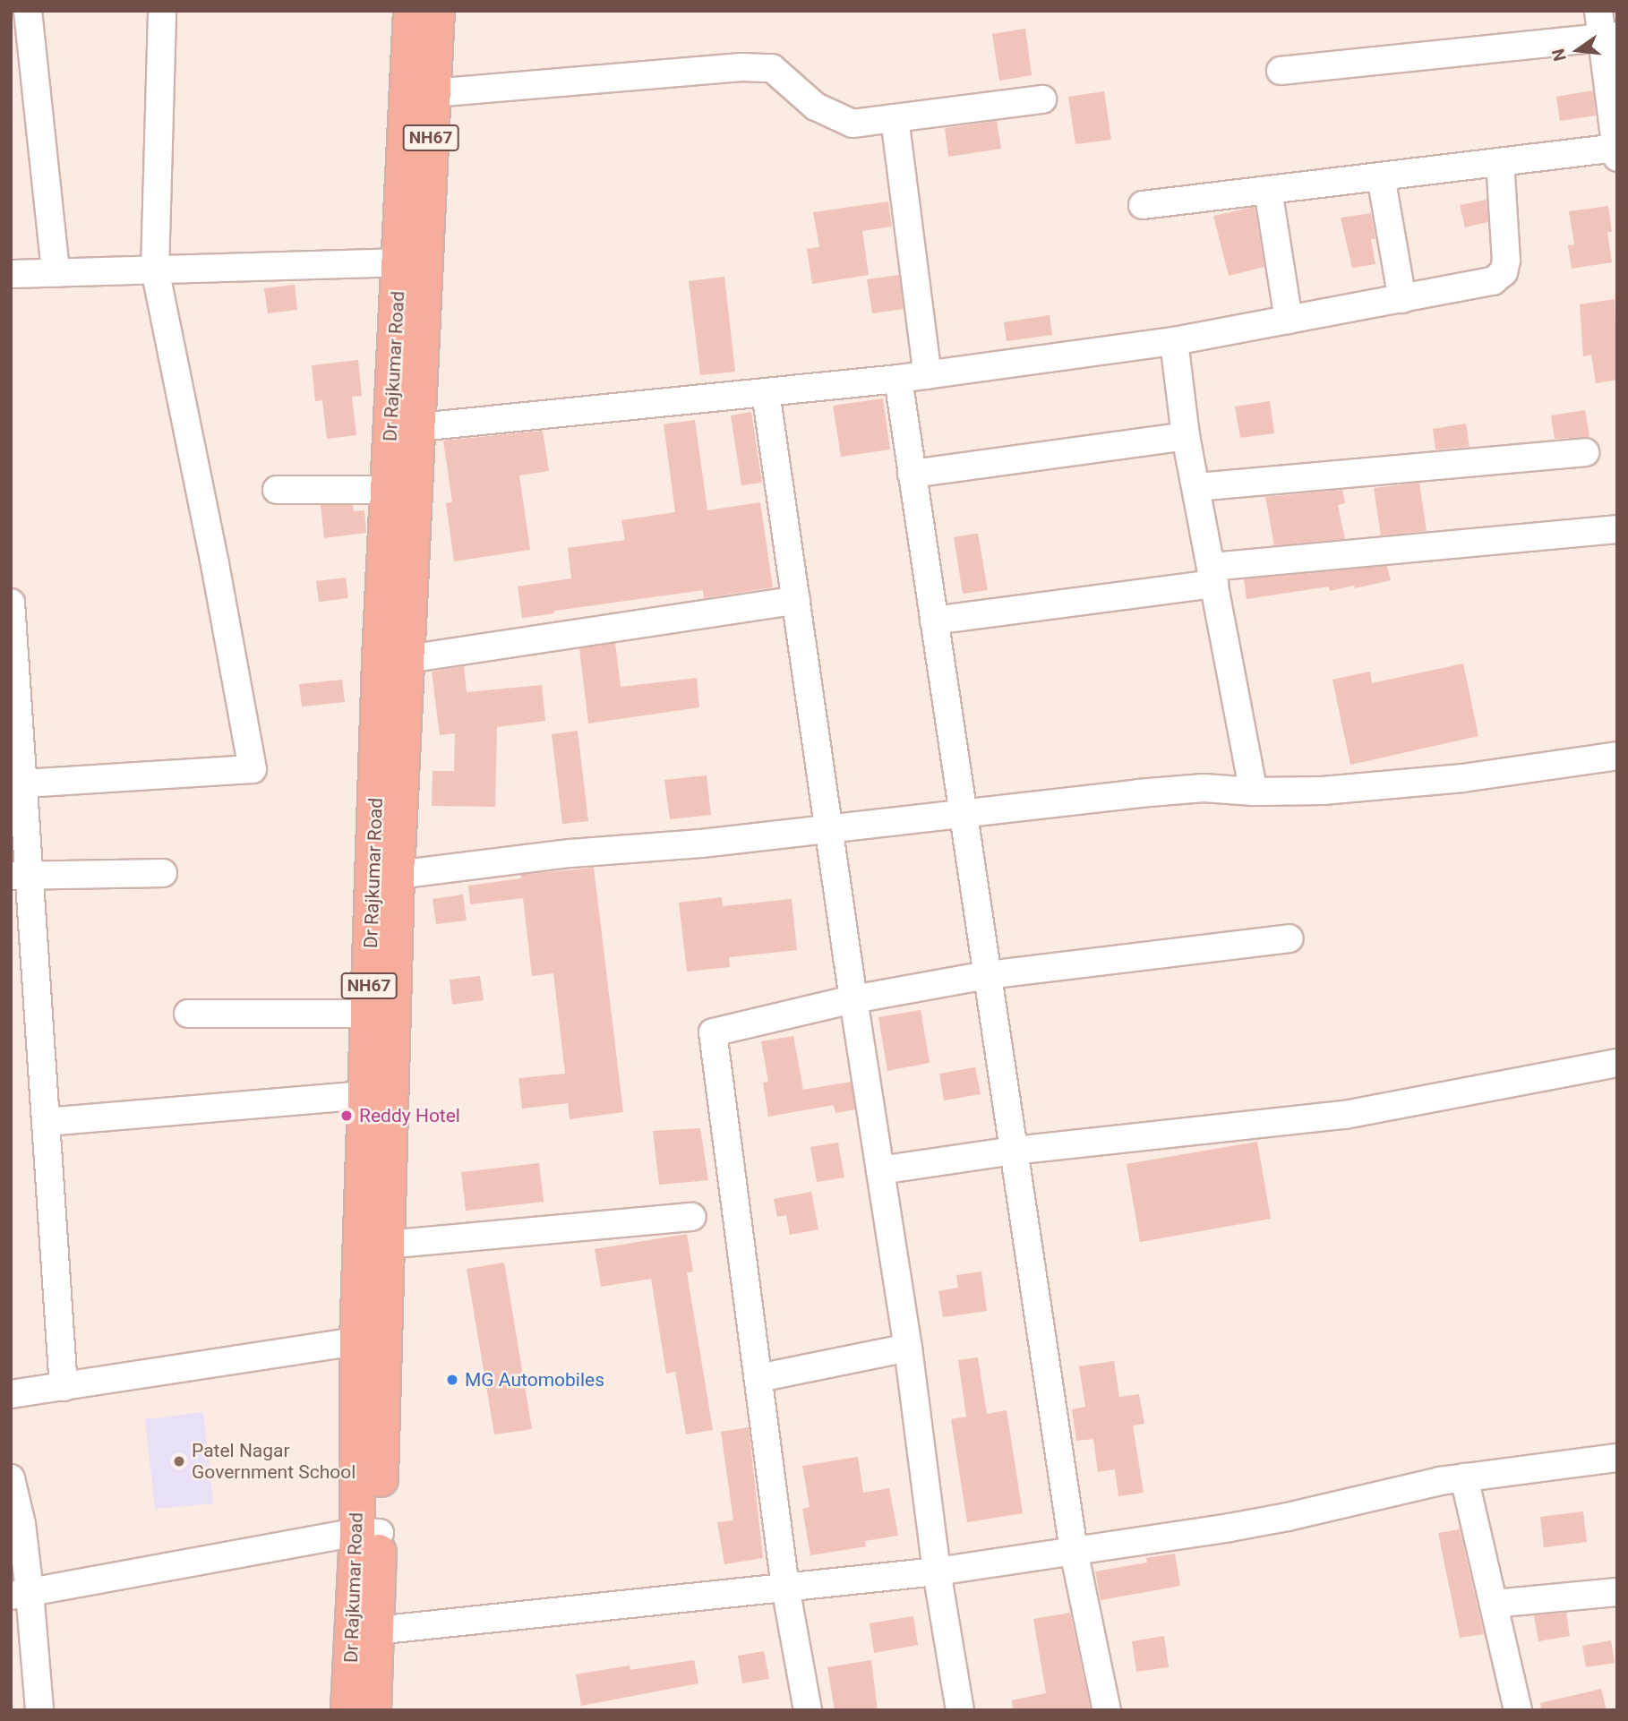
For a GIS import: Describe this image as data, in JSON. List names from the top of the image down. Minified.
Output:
{"streets":{"highway":["NH67","Dr Rajkumar Road"]},"crossings":[["NH67","Dr Rajkumar Road"]],"places":["Reddy Hotel","MG Automobiles","Patel Nagar Government School"],"north":"left"}
